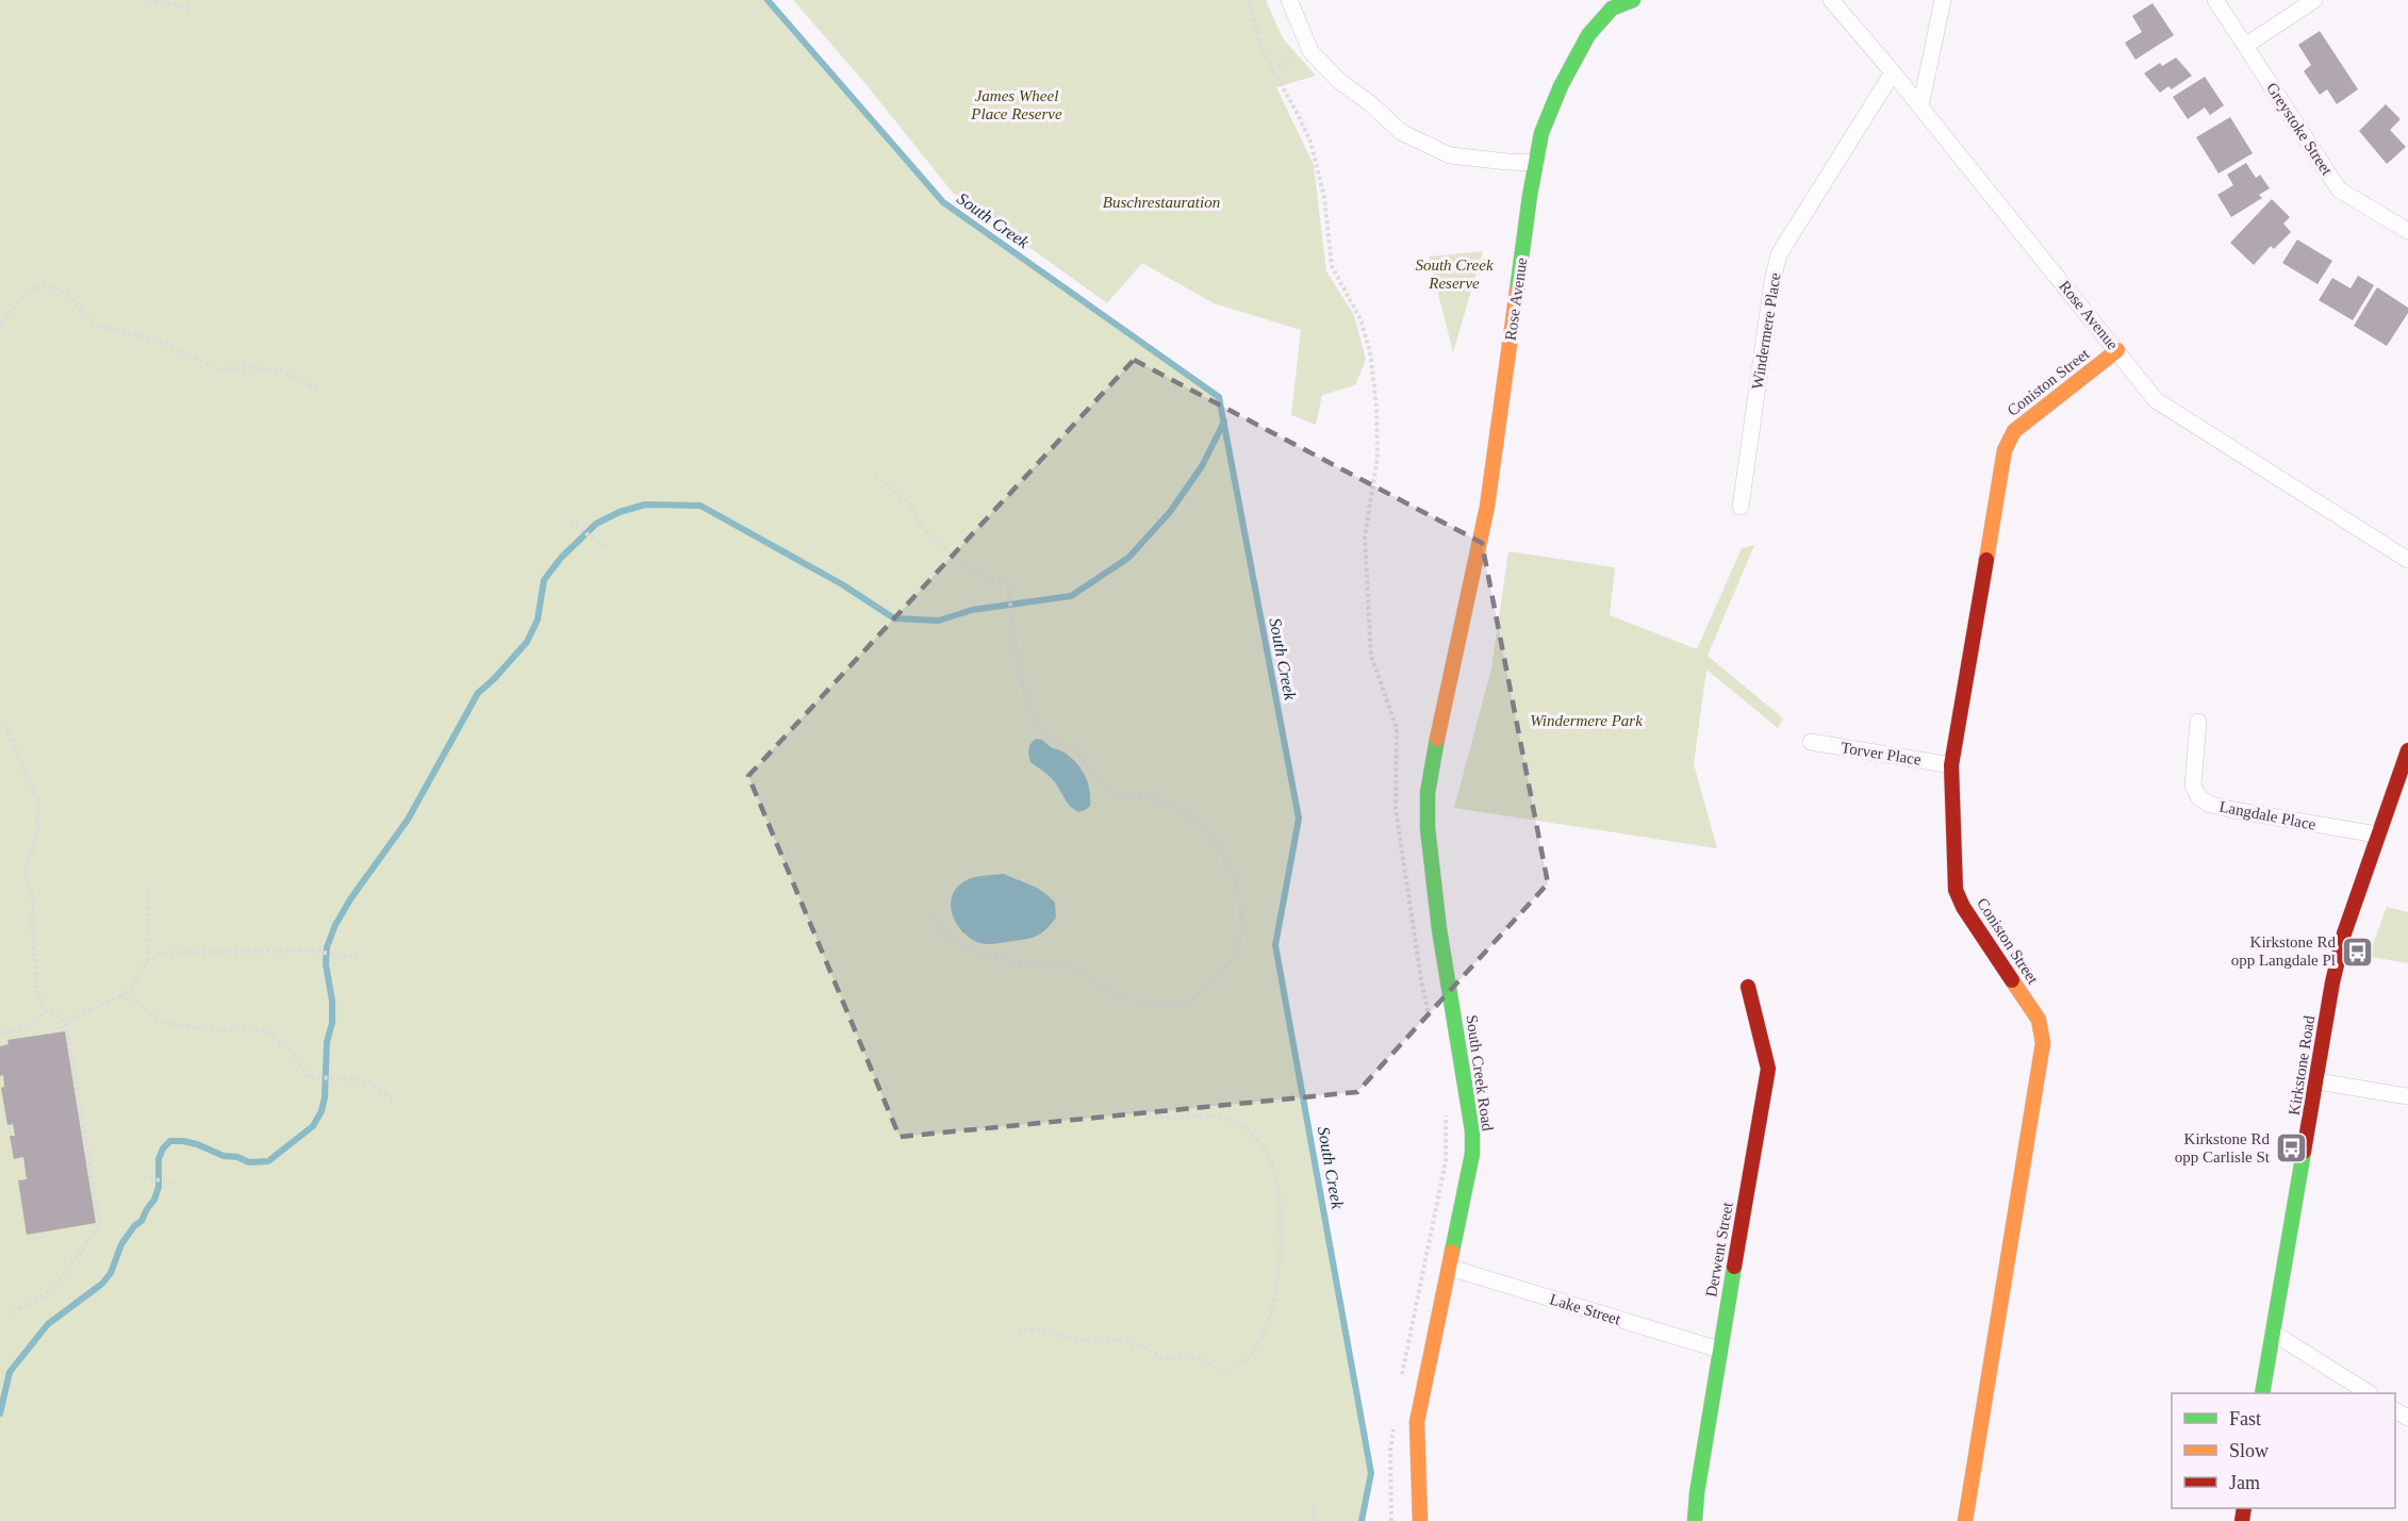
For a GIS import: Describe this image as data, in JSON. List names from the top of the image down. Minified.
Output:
{"streets":{"street":["Greystoke Street","Rose Avenue","Windermere Place","Coniston Street","Torver Place","Langdale Place","Kirkstone Road","South Creek Road","Derwent Street","Lake Street"]},"crossings":[["Rose Avenue","Windermere Place"],["Rose Avenue","Coniston Street"],["Rose Avenue","South Creek Road"],["Coniston Street","Torver Place"],["Langdale Place","Kirkstone Road"],["South Creek Road","Lake Street"],["Derwent Street","Lake Street"]],"water":["South Creek"],"parks":["James Wheel Place Reserve","Buschrestauration","South Creek Reserve","Windermere Park"],"places":{"bus stop":["Kirkstone Rd opp Langdale Pl","Kirkstone Rd opp Carlisle St"]},"legend":["Fast","Slow","Jam"]}
